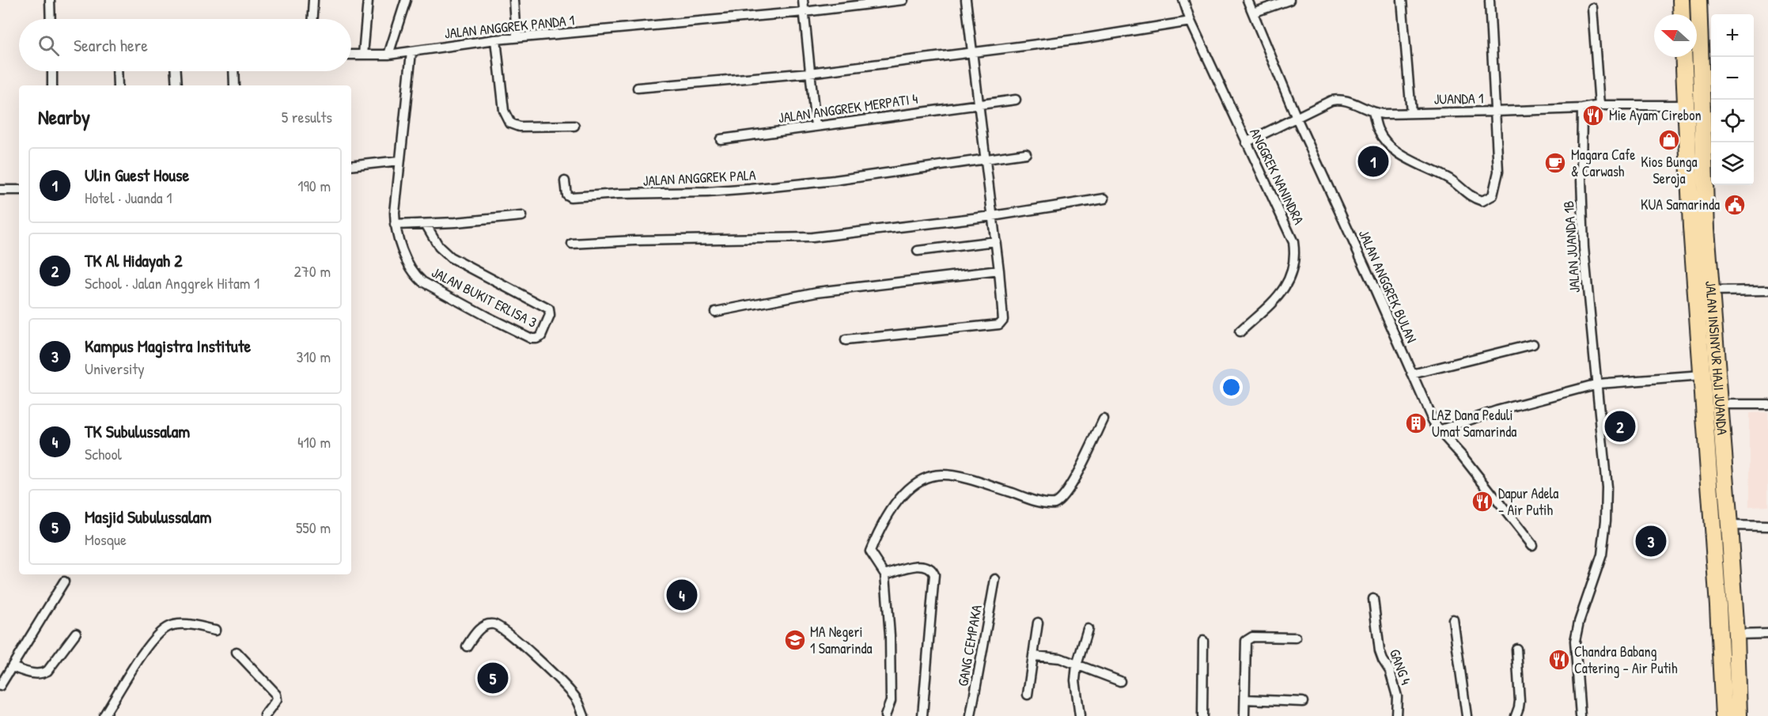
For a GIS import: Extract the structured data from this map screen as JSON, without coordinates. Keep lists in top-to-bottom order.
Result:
{
  "streets": {
    "highway": ["JALAN INSINYUR HAJI JUANDA"],
    "street": [
      "JALAN ANGGREK PANDA 1",
      "JUANDA 1",
      "JALAN ANGGREK MERPATI 4",
      "ANGGREK NANINDRA",
      "JALAN ANGGREK PALA",
      "JALAN JUANDA 1B",
      "JALAN ANGGREK BULAN",
      "JALAN BUKIT ERLISA 3",
      "GANG CEMPAKA",
      "GANG 4"
    ]
  },
  "crossings": [
    ["JALAN ANGGREK PANDA 1", "JALAN BUKIT ERLISA 3"],
    ["JUANDA 1", "ANGGREK NANINDRA"],
    ["JUANDA 1", "JALAN JUANDA 1B"],
    ["JUANDA 1", "JALAN ANGGREK BULAN"],
    ["JUANDA 1", "JALAN INSINYUR HAJI JUANDA"]
  ],
  "places": {
    "restaurant": ["Mie Ayam Cirebon", "Dapur Adela - Air Putih", "Chandra Babang Catering - Air Putih"],
    "shop": ["Kios Bunga Seroja"],
    "cafe": ["Magara Cafe & Carwash"],
    "public building": ["KUA Samarinda"],
    "building": ["LAZ Dana Peduli Umat Samarinda"],
    "school or university": ["MA Negeri 1 Samarinda"]
  },
  "north": "left",
  "page": {
    "map_buttons": ["+", "−"],
    "search": "Search here",
    "heading": ["Nearby", "5 results"],
    "pins": [
      "1",
      "2",
      "3",
      "4",
      "5"
    ],
    "list": [
      {
        "mark": "1",
        "name": "Ulin Guest House",
        "note": "Hotel · Juanda 1",
        "value": "190 m"
      },
      {
        "mark": "2",
        "name": "TK Al Hidayah 2",
        "note": "School · Jalan Anggrek Hitam 1",
        "value": "270 m"
      },
      {
        "mark": "3",
        "name": "Kampus Magistra Institute",
        "note": "University",
        "value": "310 m"
      },
      {
        "mark": "4",
        "name": "TK Subulussalam",
        "note": "School",
        "value": "410 m"
      },
      {
        "mark": "5",
        "name": "Masjid Subulussalam",
        "note": "Mosque",
        "value": "550 m"
      }
    ]
  }
}
